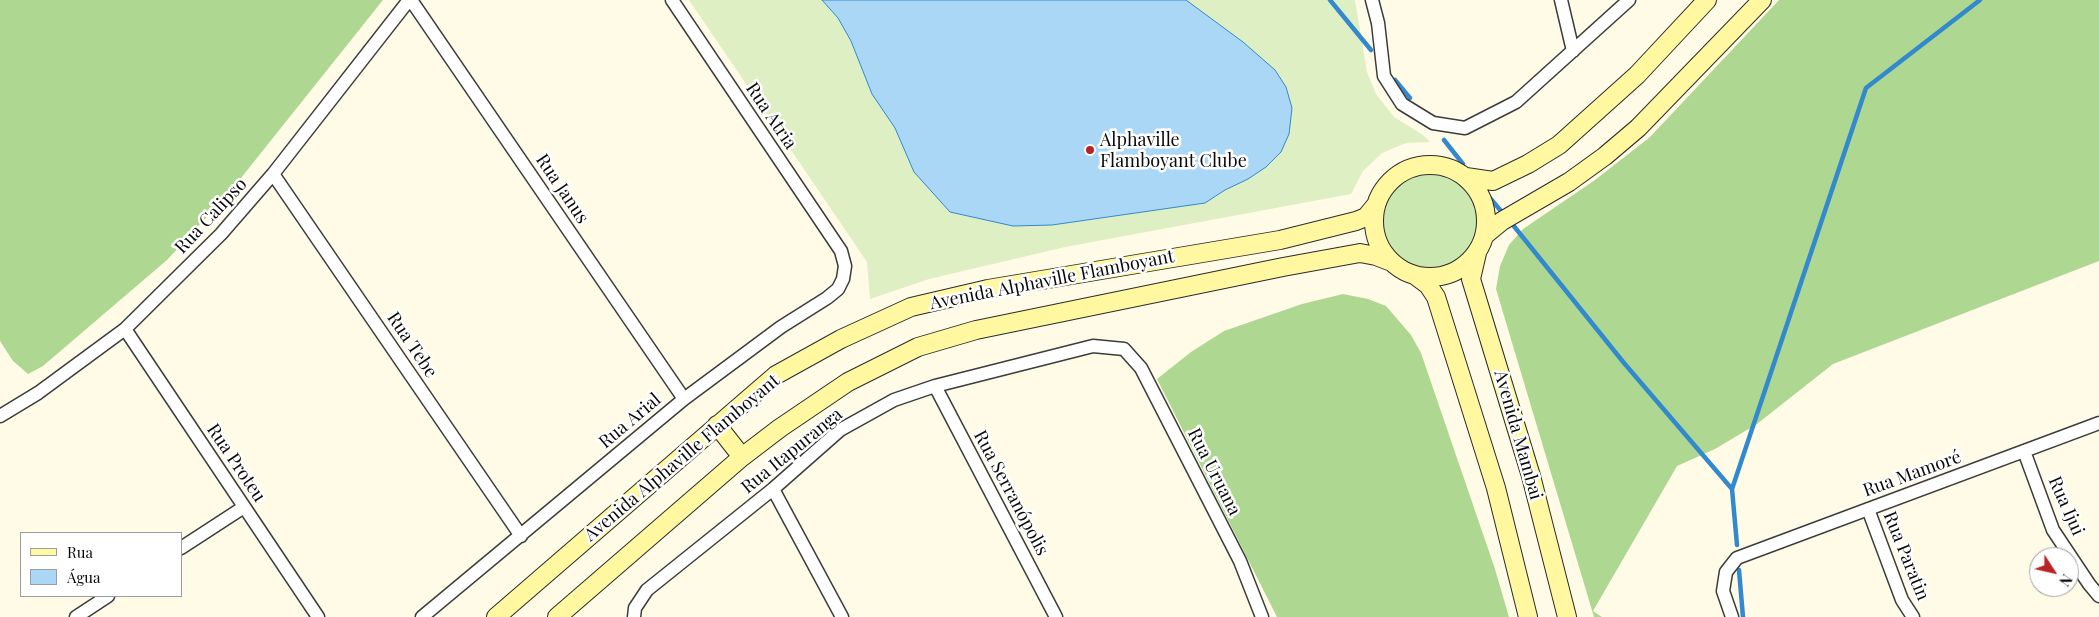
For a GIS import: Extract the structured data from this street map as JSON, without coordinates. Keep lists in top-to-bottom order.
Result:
{
  "streets": {
    "street": [
      "Rua Atria",
      "Rua Janus",
      "Rua Calipso",
      "Avenida Alphaville Flamboyant",
      "Rua Tebe",
      "Rua Arial",
      "Avenida Mambai",
      "Rua Itapuranga",
      "Rua Proteu",
      "Rua Uruana",
      "Rua Mamoré",
      "Rua Serranópolis",
      "Rua Ijui",
      "Rua Paratin"
    ]
  },
  "crossings": [
    ["Rua Atria", "Rua Arial"],
    ["Rua Janus", "Rua Calipso"],
    ["Rua Janus", "Rua Arial"],
    ["Rua Calipso", "Rua Tebe"],
    ["Rua Calipso", "Rua Proteu"],
    ["Avenida Alphaville Flamboyant", "Avenida Mambai"],
    ["Rua Tebe", "Rua Arial"],
    ["Rua Itapuranga", "Rua Uruana"],
    ["Rua Itapuranga", "Rua Serranópolis"],
    ["Rua Mamoré", "Rua Ijui"],
    ["Rua Mamoré", "Rua Paratin"]
  ],
  "places": ["Alphaville Flamboyant Clube"],
  "legend": ["Rua", "Água"],
  "north": "bottom right"
}
